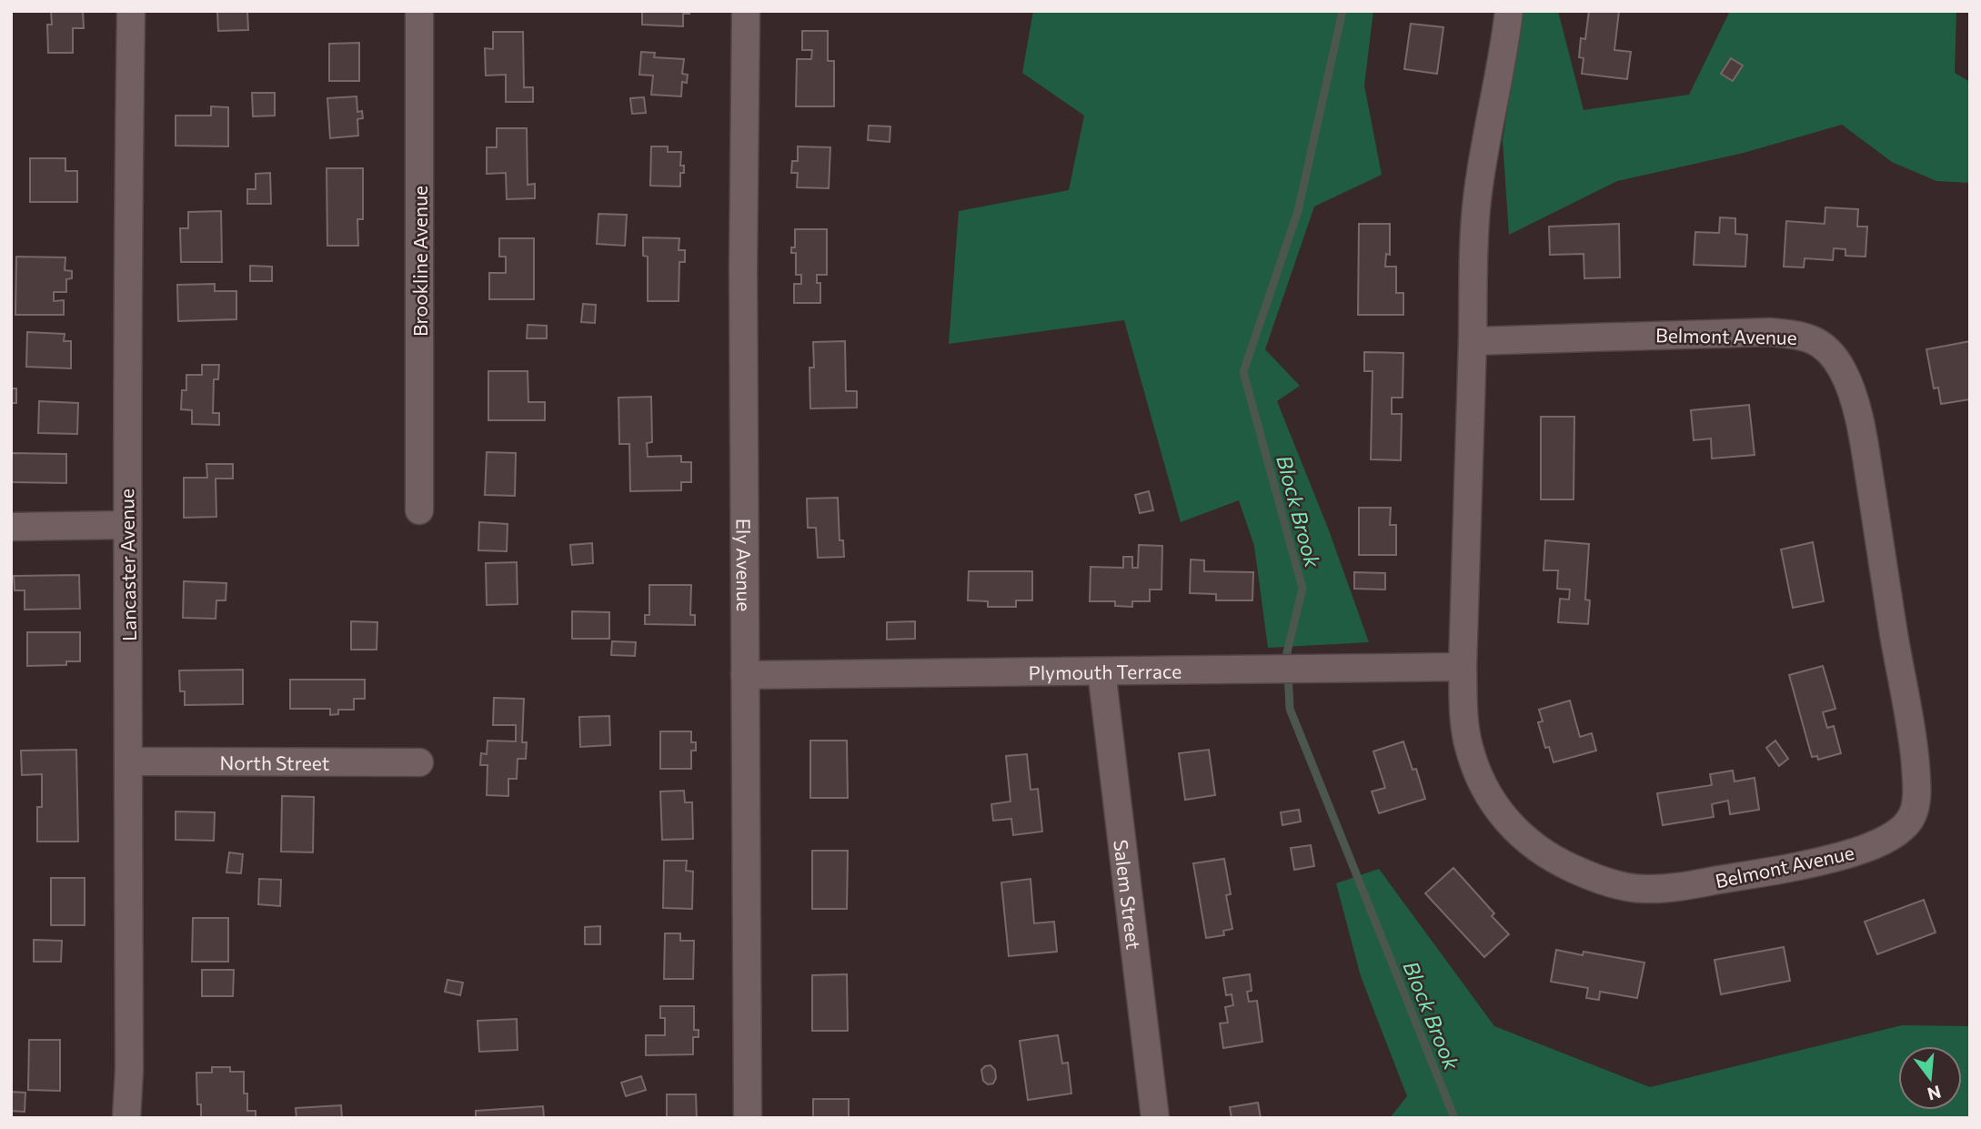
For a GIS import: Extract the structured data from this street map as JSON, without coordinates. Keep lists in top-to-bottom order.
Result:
{
  "streets": {
    "street": [
      "Brookline Avenue",
      "Belmont Avenue",
      "Ely Avenue",
      "Lancaster Avenue",
      "Plymouth Terrace",
      "North Street",
      "Salem Street"
    ]
  },
  "crossings": [
    ["Belmont Avenue", "Plymouth Terrace"],
    ["Ely Avenue", "Plymouth Terrace"],
    ["Lancaster Avenue", "North Street"],
    ["Plymouth Terrace", "Salem Street"]
  ],
  "water": ["Block Brook"],
  "north": "bottom"
}
